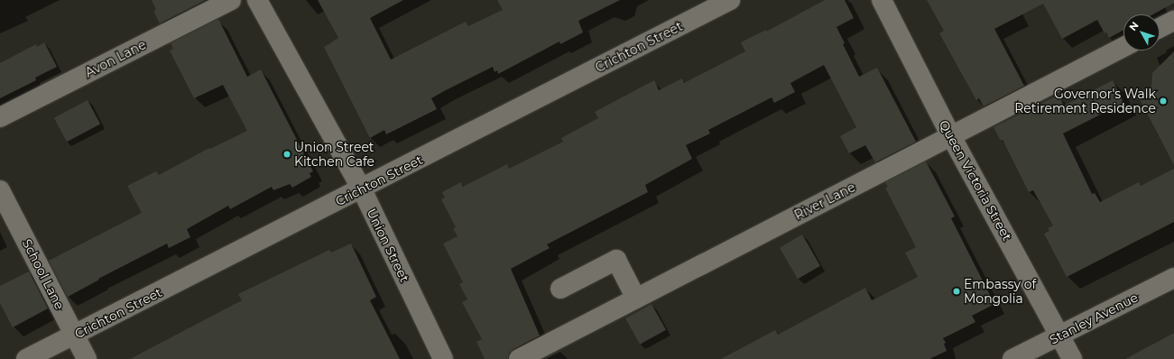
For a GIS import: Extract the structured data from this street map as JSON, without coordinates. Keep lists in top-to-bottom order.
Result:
{
  "streets": {
    "street": [
      "Crichton Street",
      "Avon Lane",
      "Queen Victoria Street",
      "River Lane",
      "Union Street",
      "School Lane",
      "Stanley Avenue"
    ]
  },
  "crossings": [
    ["Crichton Street", "Union Street"],
    ["Crichton Street", "School Lane"],
    ["Queen Victoria Street", "River Lane"],
    ["Queen Victoria Street", "Stanley Avenue"]
  ],
  "places": ["Governor's Walk Retirement Residence", "Union Street Kitchen Cafe", "Embassy of Mongolia"],
  "north": "top left"
}
